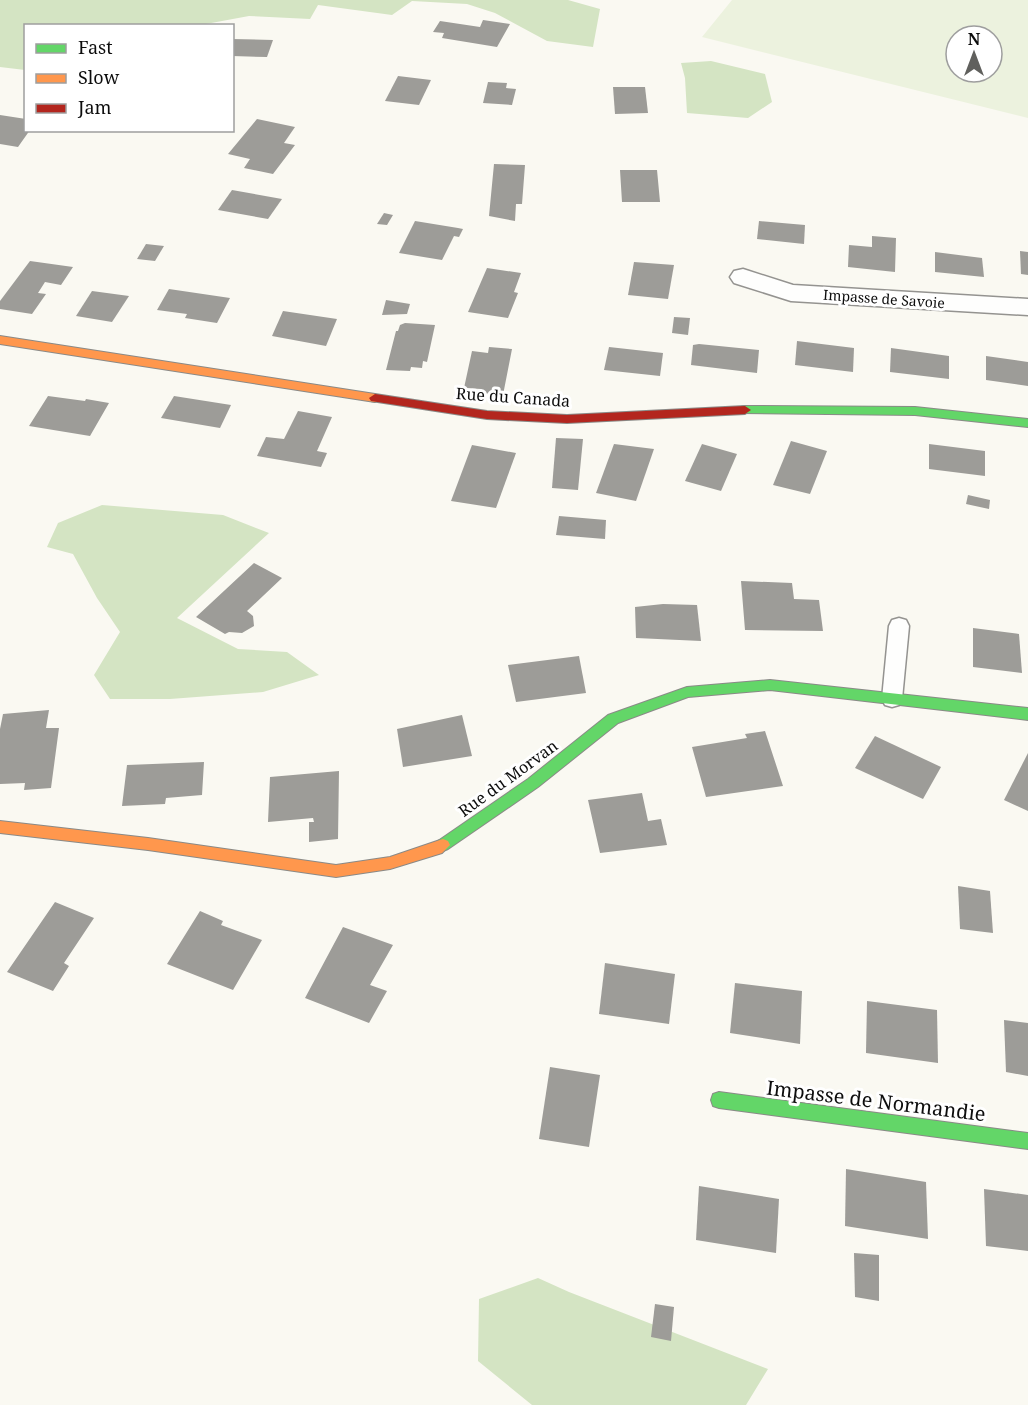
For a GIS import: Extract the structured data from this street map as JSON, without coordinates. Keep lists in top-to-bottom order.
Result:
{
  "streets": {
    "street": [
      "Impasse de Savoie",
      "Rue du Canada",
      "Rue du Morvan",
      "Impasse de Normandie"
    ]
  },
  "legend": ["Fast", "Slow", "Jam"],
  "north": "top"
}
